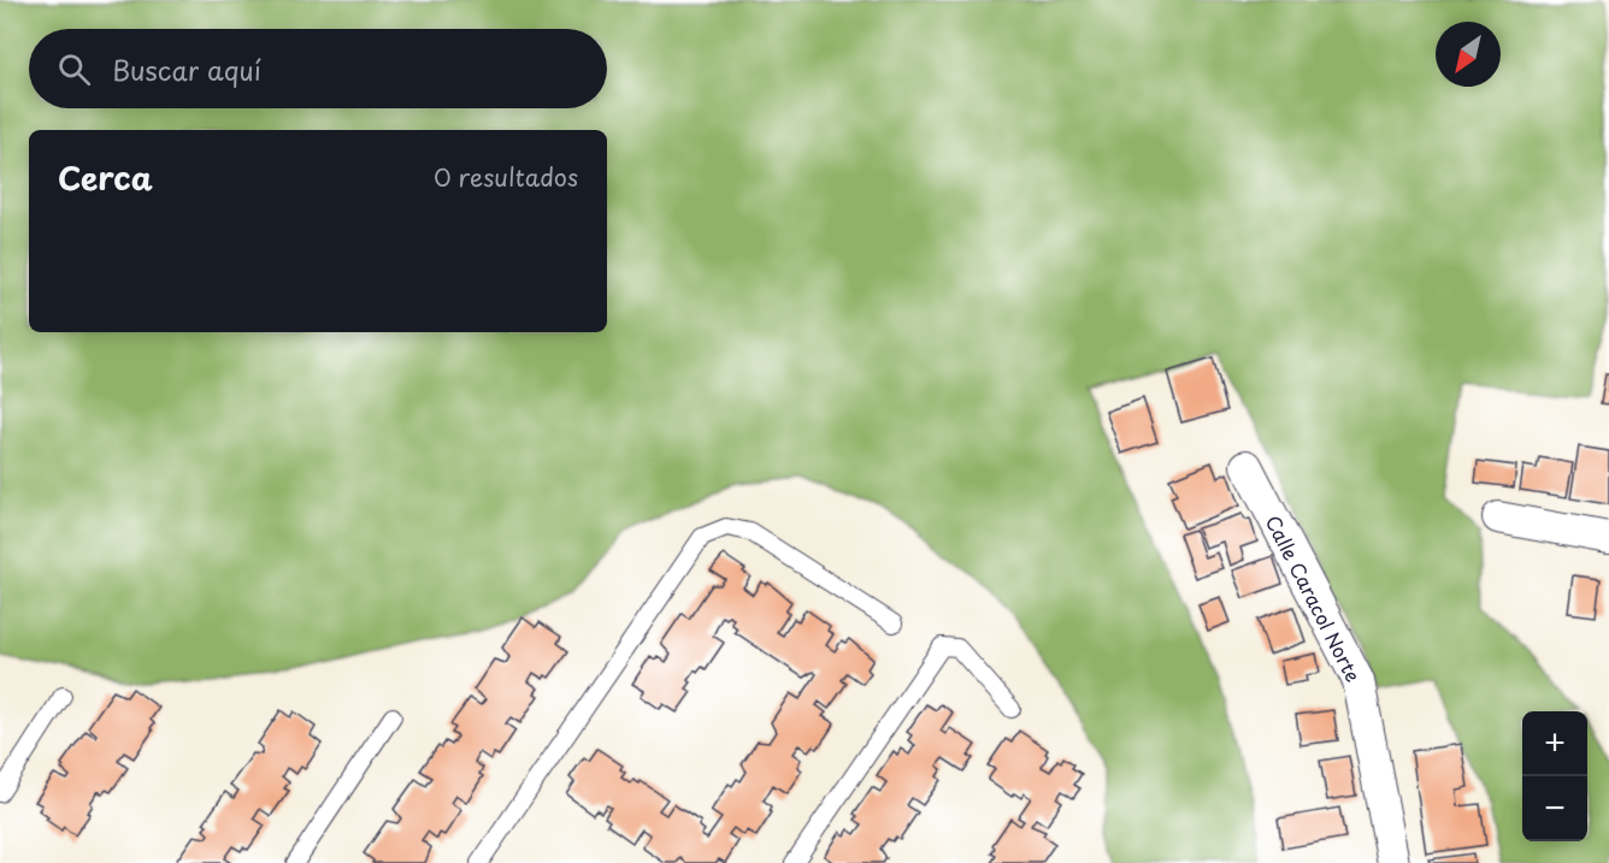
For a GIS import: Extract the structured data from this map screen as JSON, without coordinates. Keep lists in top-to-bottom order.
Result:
{
  "streets": {
    "street": ["Calle Caracol Norte"]
  },
  "north": "bottom left",
  "page": {
    "search": "Buscar aquí",
    "heading": ["Cerca", "0 resultados"],
    "map_buttons": ["+", "−"]
  }
}
